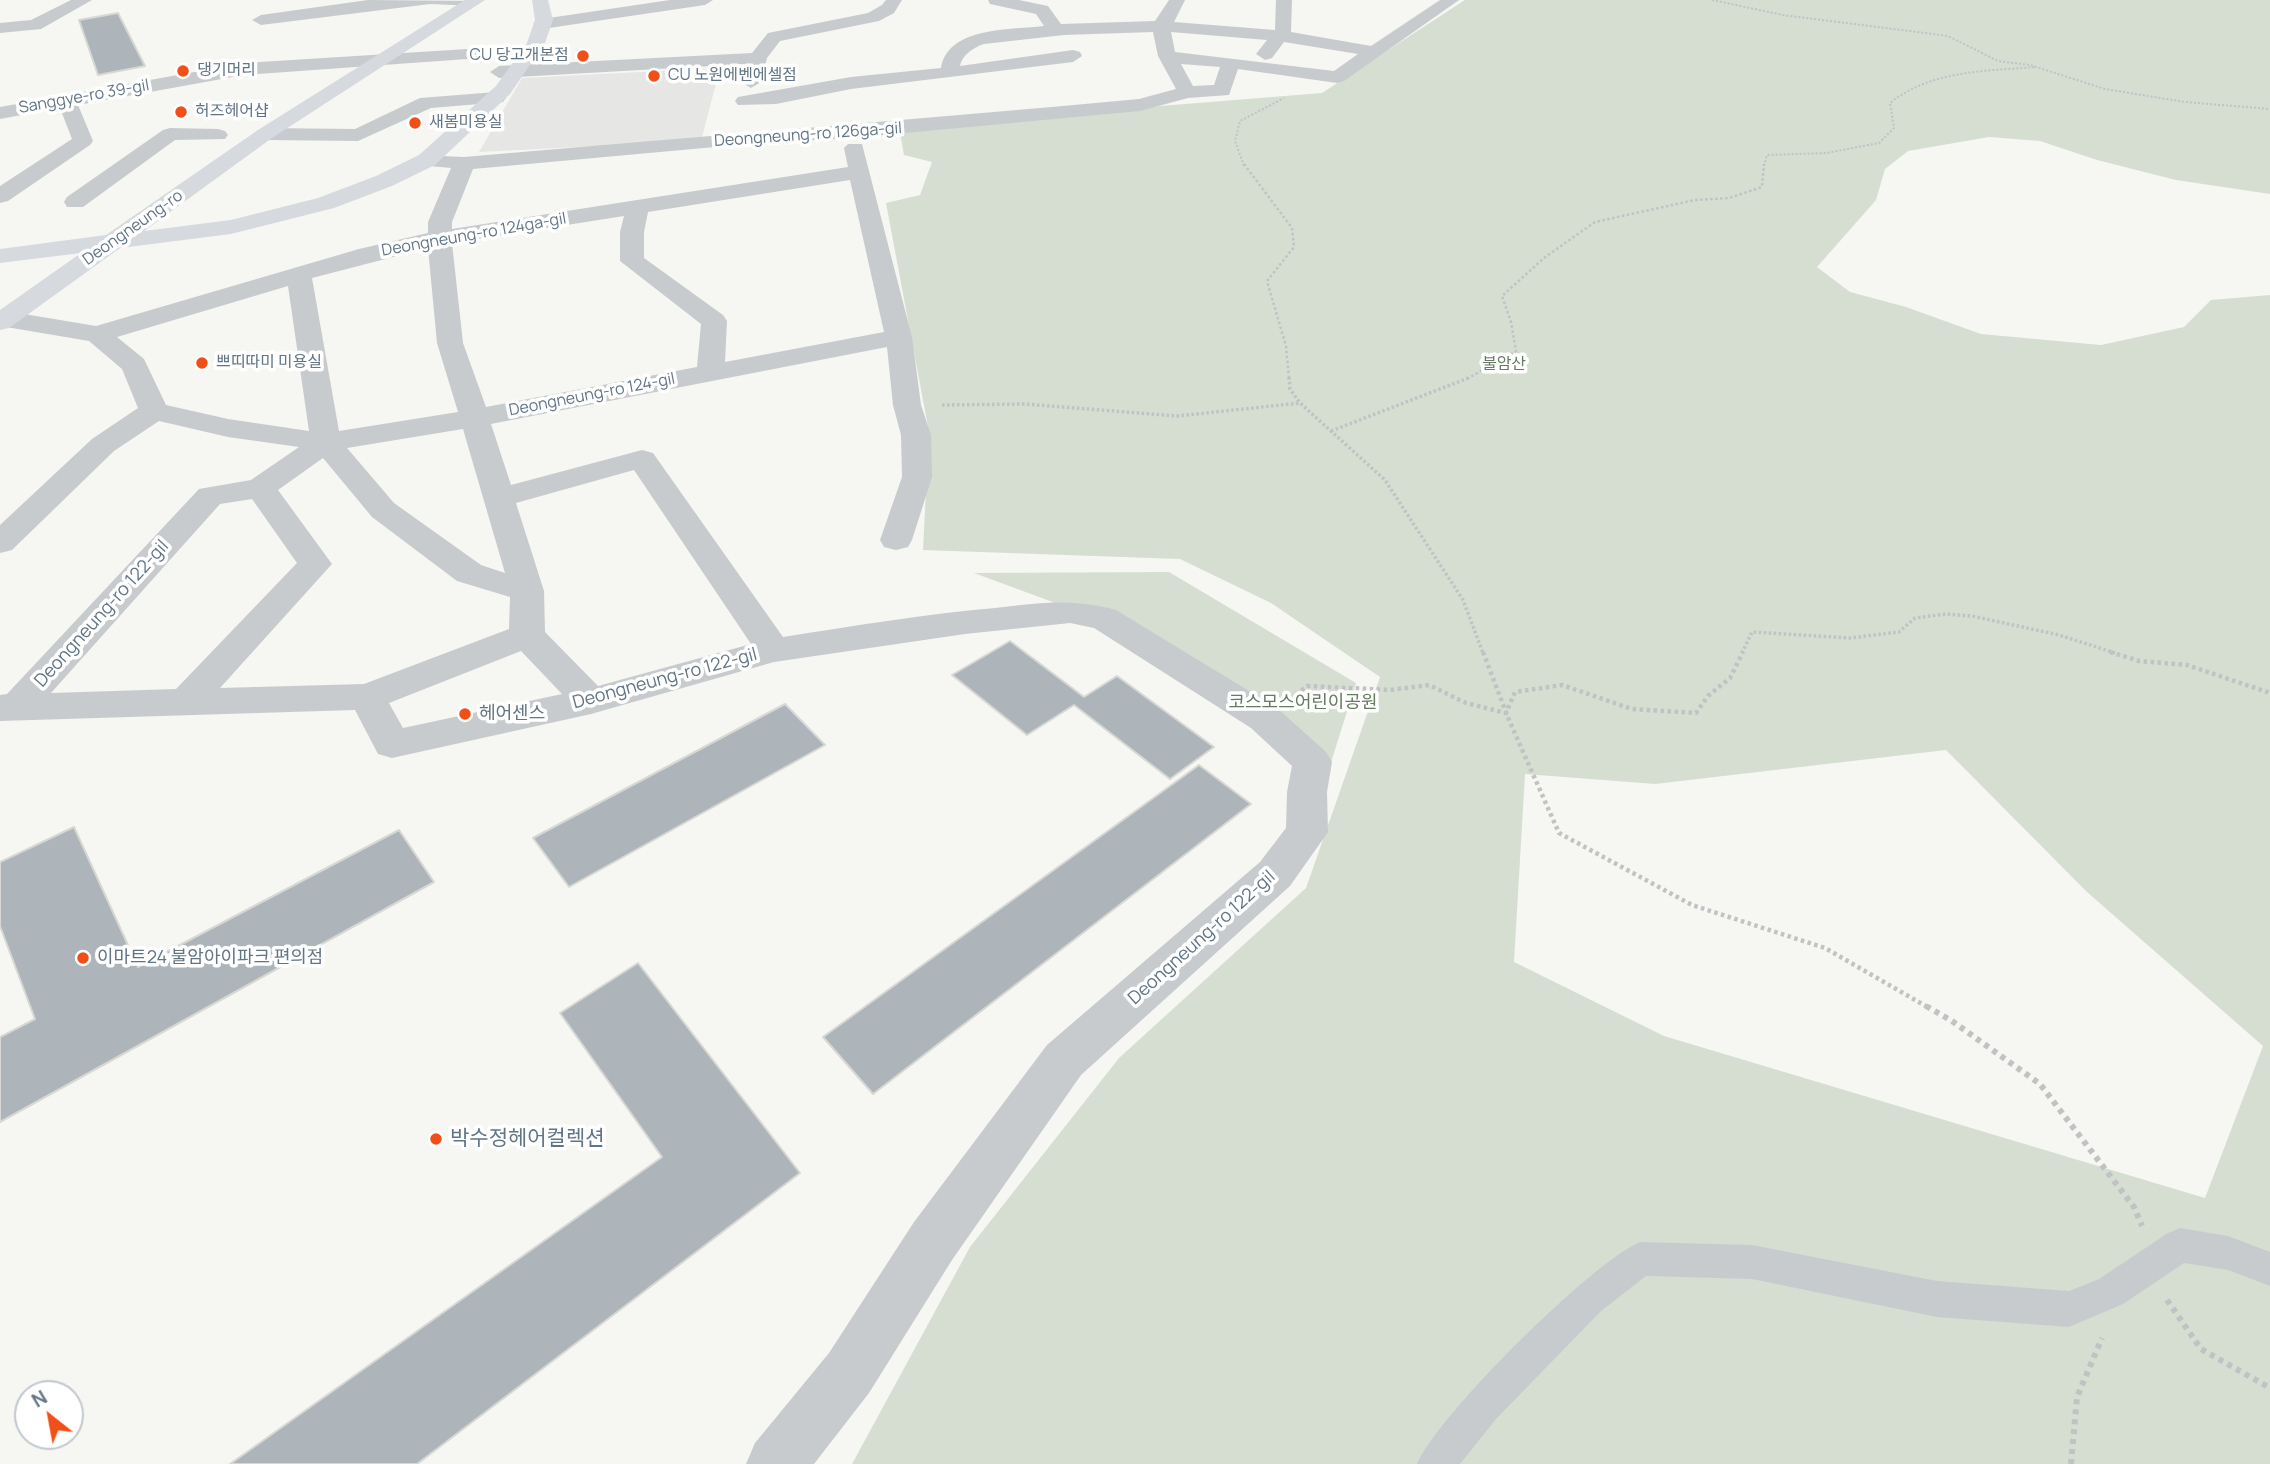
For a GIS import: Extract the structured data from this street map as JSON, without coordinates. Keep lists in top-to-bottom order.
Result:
{
  "streets": {
    "main road": ["Deongneung-ro"],
    "street": [
      "Sanggye-ro 39-gil",
      "Deongneung-ro 126ga-gil",
      "Deongneung-ro 124ga-gil",
      "Deongneung-ro 124-gil",
      "Deongneung-ro 122-gil"
    ]
  },
  "crossings": [
    ["Sanggye-ro 39-gil", "Deongneung-ro"],
    ["Deongneung-ro 124-gil", "Deongneung-ro 122-gil"]
  ],
  "parks": ["불암산", "코스모스어린이공원"],
  "places": [
    "CU 당고개본점",
    "댕기머리",
    "CU 노원에벤에셀점",
    "허즈헤어샵",
    "새봄미용실",
    "쁘띠따미 미용실",
    "헤어센스",
    "이마트24 불암아이파크 편의점",
    "박수정헤어컬렉션"
  ],
  "north": "top left"
}
